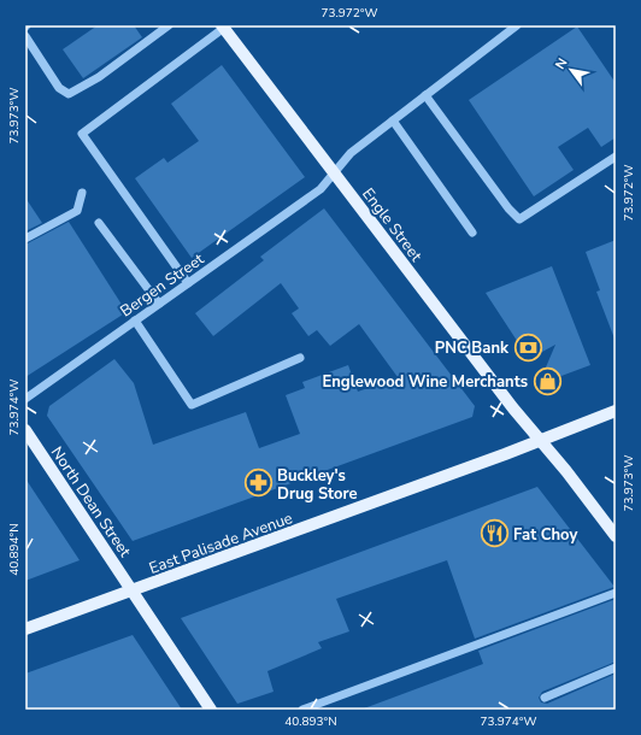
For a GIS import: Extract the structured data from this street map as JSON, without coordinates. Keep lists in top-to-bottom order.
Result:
{
  "streets": {
    "main road": ["Engle Street", "North Dean Street", "East Palisade Avenue"],
    "street": ["Bergen Street"]
  },
  "crossings": [
    ["Engle Street", "Bergen Street"],
    ["Engle Street", "East Palisade Avenue"],
    ["North Dean Street", "East Palisade Avenue"]
  ],
  "places": {
    "bank": ["PNC Bank"],
    "shop": ["Englewood Wine Merchants"],
    "pharmacy": ["Buckley's Drug Store"],
    "restaurant": ["Fat Choy"]
  },
  "north": "top left",
  "coordinates": [
    "73.972°W",
    "73.973°W",
    "73.974°W",
    "40.894°N",
    "40.893°N"
  ]
}
